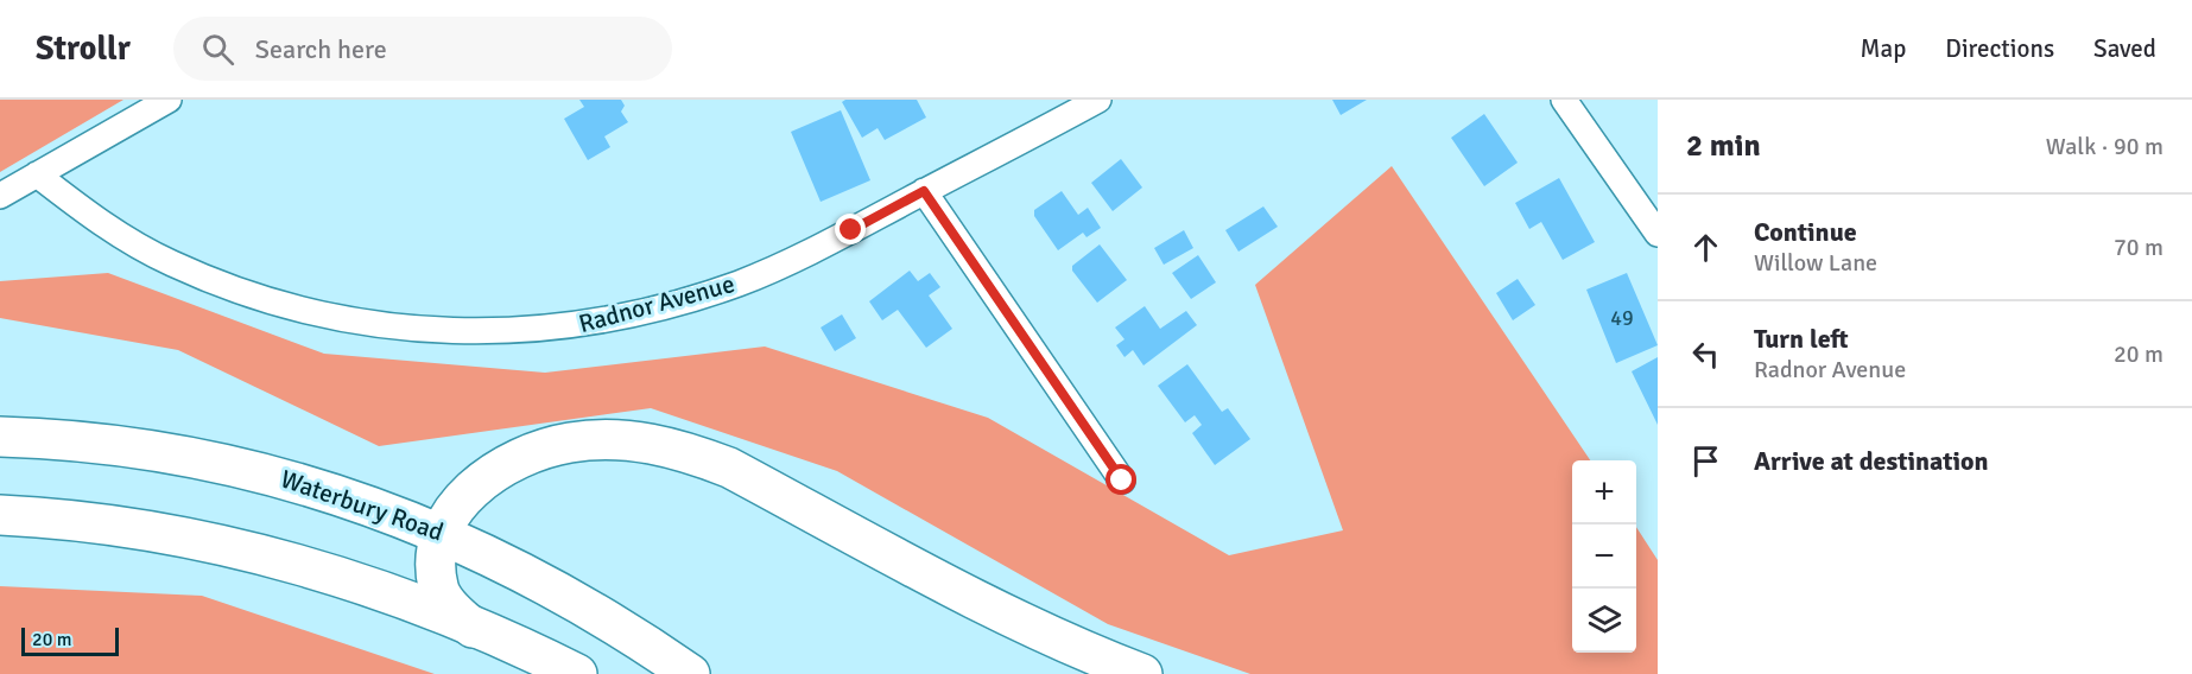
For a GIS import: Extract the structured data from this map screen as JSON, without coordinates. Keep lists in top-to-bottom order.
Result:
{
  "streets": {
    "main road": ["Waterbury Road"],
    "street": ["Radnor Avenue"]
  },
  "house_numbers": ["49"],
  "scale_bar": "20 m",
  "page": {
    "header": "Strollr",
    "search": "Search here",
    "nav": ["Map", "Directions", "Saved"],
    "heading": ["2 min", "Walk · 90 m"],
    "list": [
      ["Continue", "Willow Lane", "70 m"],
      ["Turn left", "Radnor Avenue", "20 m"],
      "Arrive at destination"
    ],
    "map_buttons": ["+", "−"],
    "scale": "20 m"
  }
}
